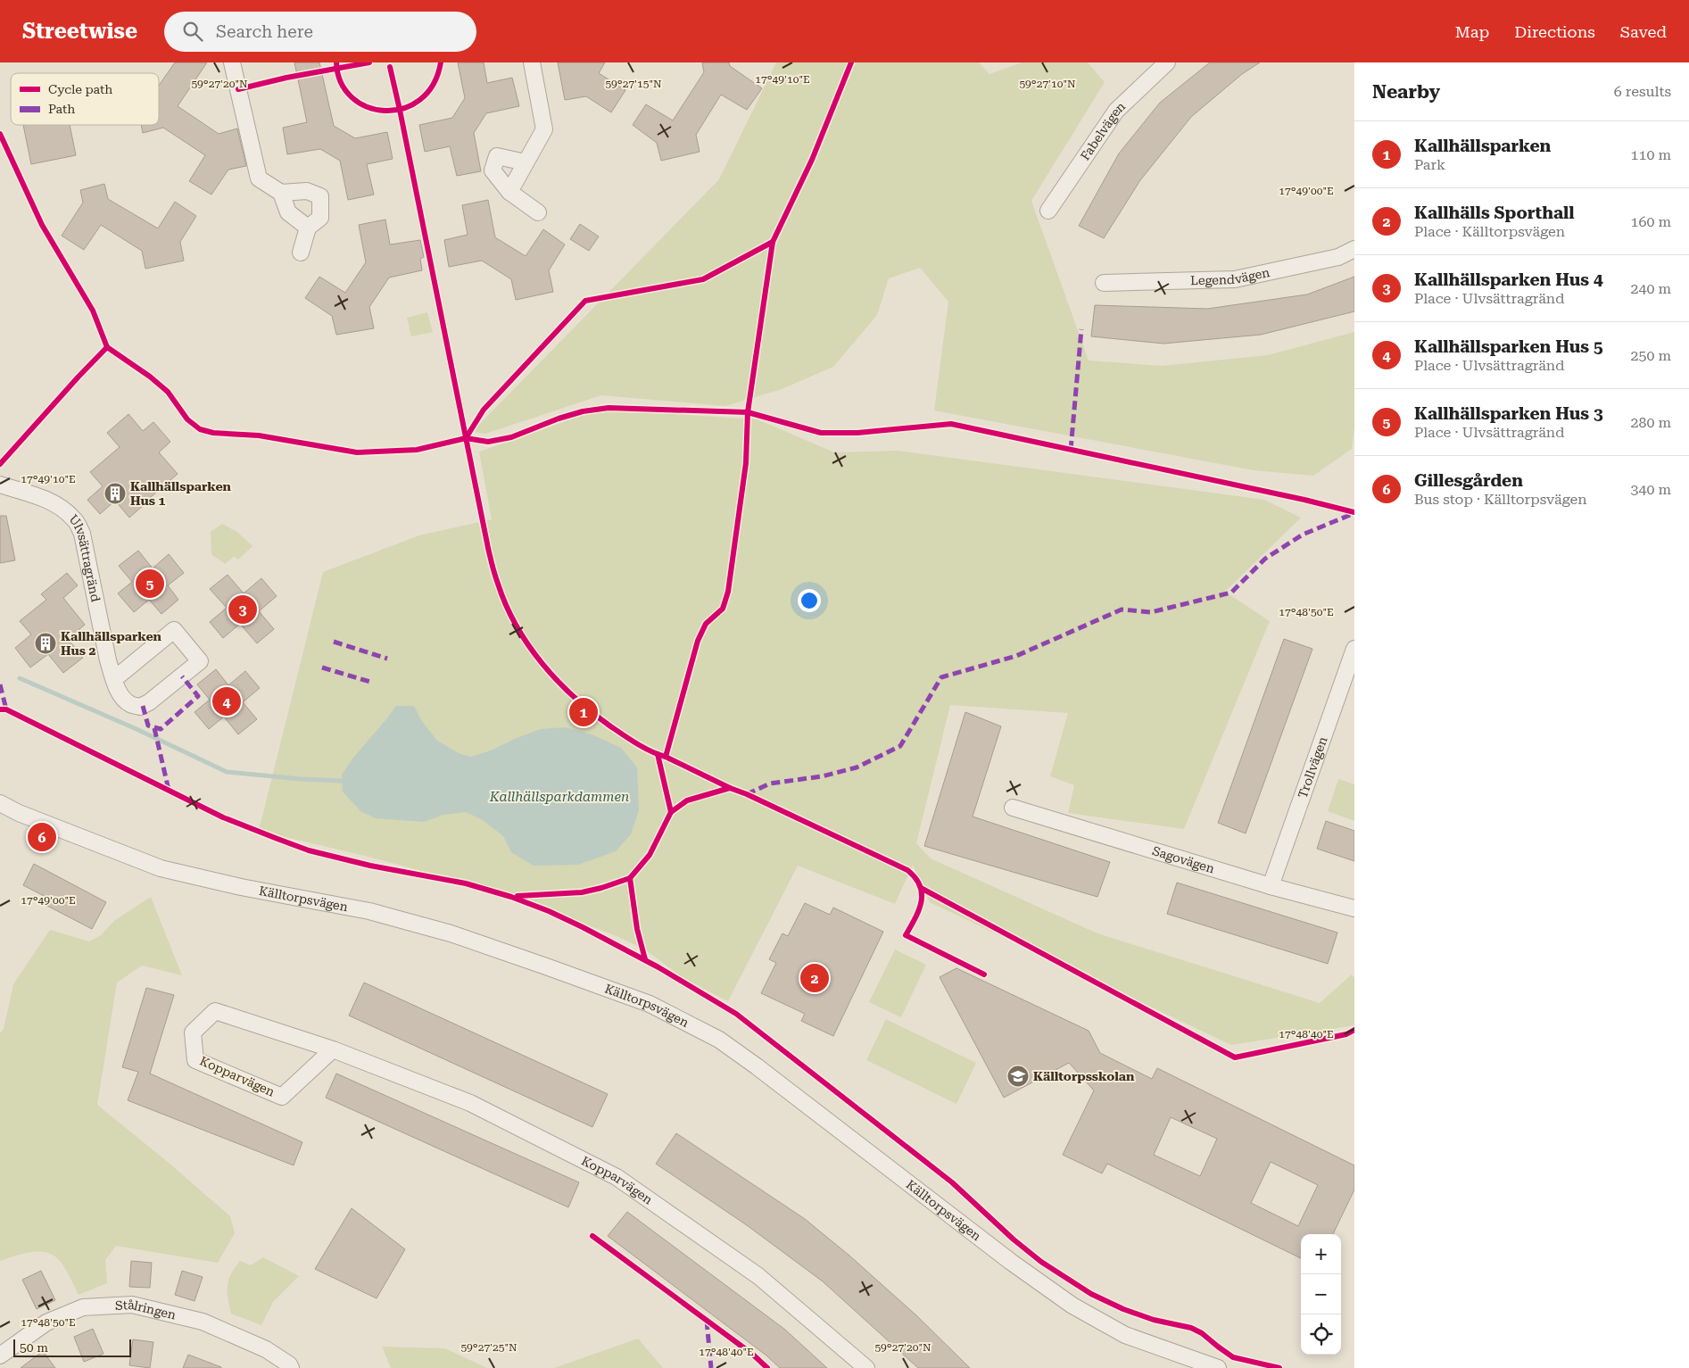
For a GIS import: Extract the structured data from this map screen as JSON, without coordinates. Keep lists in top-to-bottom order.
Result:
{
  "streets": {
    "street": [
      "Fabelvägen",
      "Legendvägen",
      "Ulvsättragränd",
      "Trollvägen",
      "Sagovägen",
      "Källtorpsvägen",
      "Kopparvägen",
      "Stålringen"
    ]
  },
  "crossings": [
    ["Trollvägen", "Sagovägen"]
  ],
  "water": ["Kallhällsparkdammen"],
  "places": {
    "building": ["Kallhällsparken Hus 1", "Kallhällsparken Hus 2"],
    "school or university": ["Källtorpsskolan"]
  },
  "legend": ["Cycle path", "Path"],
  "scale_bar": "50 m",
  "page": {
    "header": "Streetwise",
    "search": "Search here",
    "nav": ["Map", "Directions", "Saved"],
    "heading": ["Nearby", "6 results"],
    "list": [
      {
        "mark": "1",
        "name": "Kallhällsparken",
        "note": "Park",
        "value": "110 m"
      },
      {
        "mark": "2",
        "name": "Kallhälls Sporthall",
        "note": "Place · Källtorpsvägen",
        "value": "160 m"
      },
      {
        "mark": "3",
        "name": "Kallhällsparken Hus 4",
        "note": "Place · Ulvsättragränd",
        "value": "240 m"
      },
      {
        "mark": "4",
        "name": "Kallhällsparken Hus 5",
        "note": "Place · Ulvsättragränd",
        "value": "250 m"
      },
      {
        "mark": "5",
        "name": "Kallhällsparken Hus 3",
        "note": "Place · Ulvsättragränd",
        "value": "280 m"
      },
      {
        "mark": "6",
        "name": "Gillesgården",
        "note": "Bus stop · Källtorpsvägen",
        "value": "340 m"
      }
    ],
    "pins": [
      "5",
      "3",
      "4",
      "1",
      "6",
      "2"
    ],
    "map_buttons": ["+", "−"],
    "scale": "50 m"
  },
  "coordinates": [
    "17°49'10\"E",
    "59°27'20\"N",
    "59°27'15\"N",
    "59°27'10\"N",
    "17°49'00\"E",
    "17°48'50\"E",
    "17°48'40\"E",
    "59°27'25\"N"
  ]
}
